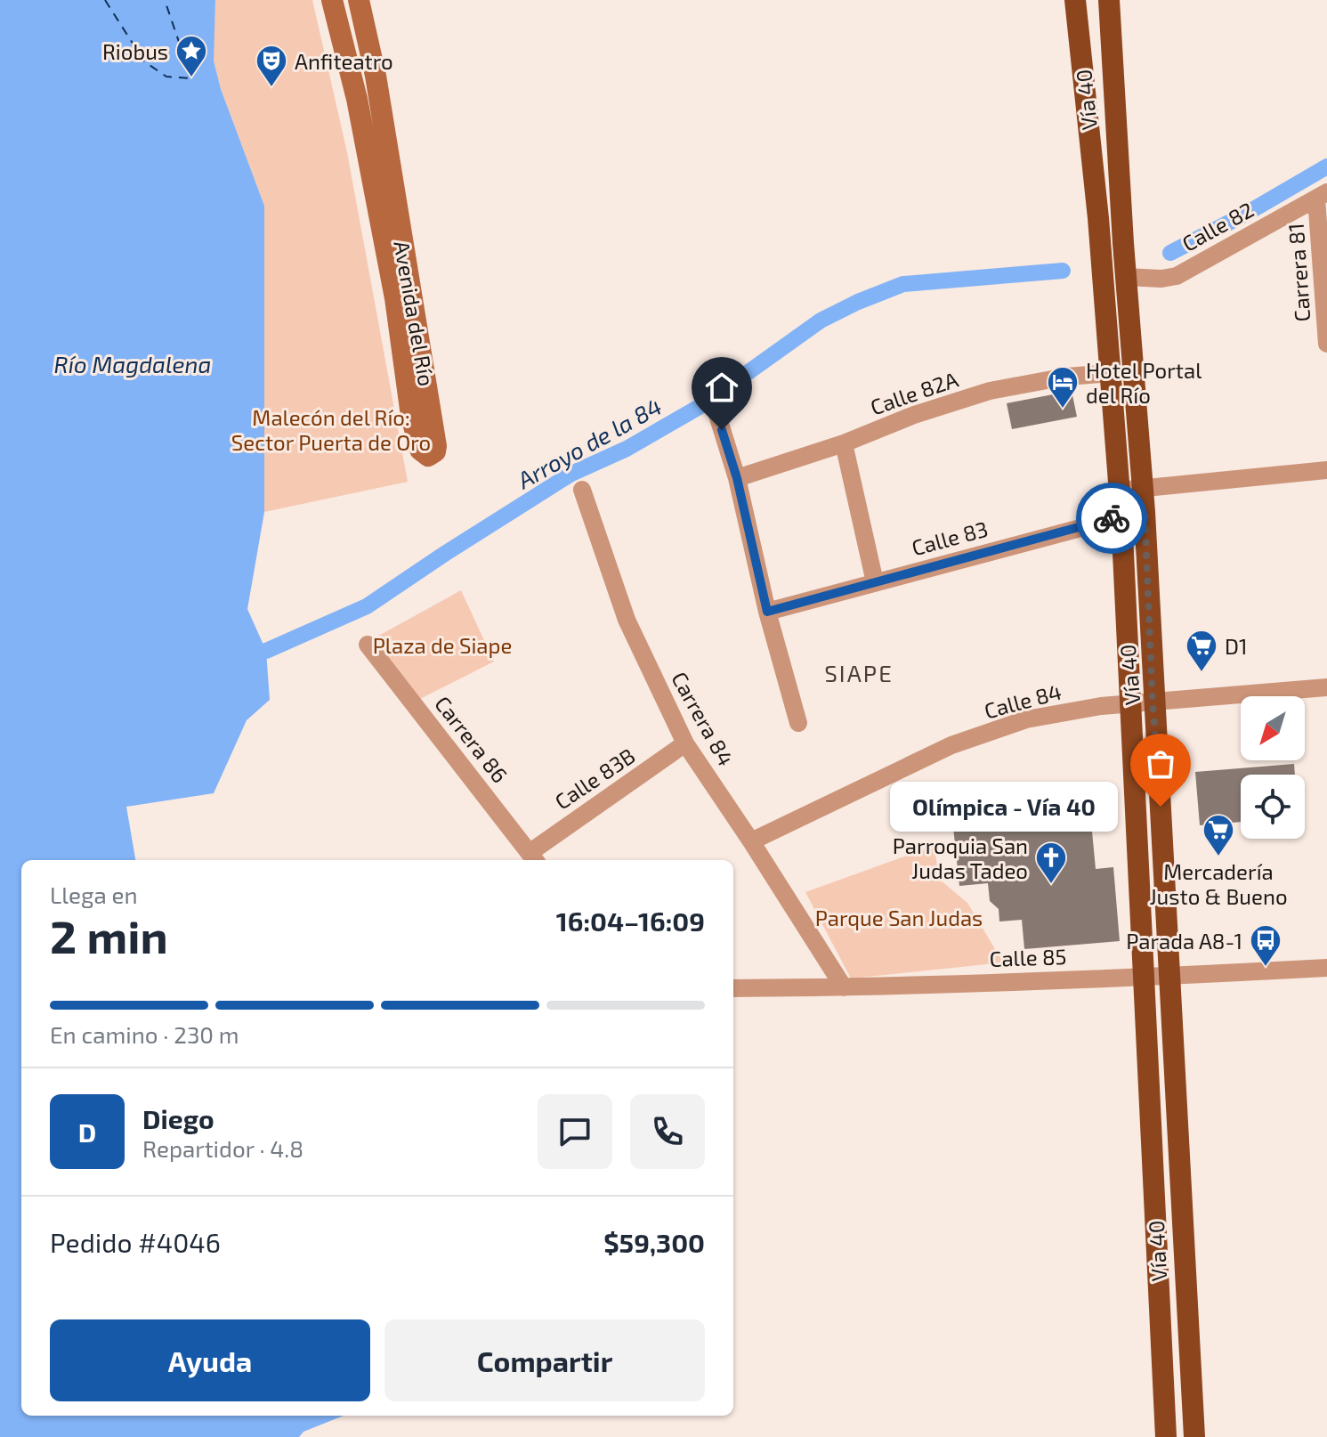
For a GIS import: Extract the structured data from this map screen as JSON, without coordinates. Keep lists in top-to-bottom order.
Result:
{
  "streets": {
    "highway": ["Vía 40"],
    "main road": ["Avenida del Río"],
    "street": [
      "Calle 82",
      "Carrera 81",
      "Calle 82A",
      "Calle 83",
      "Calle 84",
      "Carrera 84",
      "Carrera 86",
      "Calle 83B",
      "Calle 85"
    ]
  },
  "crossings": [
    ["Vía 40", "Calle 82"],
    ["Vía 40", "Calle 82A"],
    ["Vía 40", "Calle 83"],
    ["Vía 40", "Calle 84"],
    ["Vía 40", "Calle 85"],
    ["Calle 82", "Carrera 81"],
    ["Calle 84", "Carrera 84"],
    ["Carrera 84", "Calle 83B"],
    ["Carrera 84", "Calle 85"],
    ["Carrera 86", "Calle 83B"]
  ],
  "districts": ["SIAPE"],
  "water": ["Río Magdalena", "Arroyo de la 84"],
  "parks": ["Malecón del Río: Sector Puerta de Oro", "Plaza de Siape", "Parque San Judas"],
  "places": {
    "place": ["Riobus"],
    "theatre": ["Anfiteatro"],
    "hotel": ["Hotel Portal del Río"],
    "supermarket": ["D1", "Mercadería Justo & Bueno"],
    "other": ["Olímpica - Vía 40"],
    "church": ["Parroquia San Judas Tadeo"],
    "bus stop": ["Parada A8-1"]
  },
  "north": "bottom left",
  "page": {
    "bubble": "Olímpica - Vía 40",
    "heading": ["2 min", "Llega en", "16:04–16:09"],
    "panel": [
      "Diego",
      "Repartidor · 4.8",
      "Pedido #4046",
      "$59,300"
    ],
    "bar": "En camino · 230 m",
    "round": "D",
    "buttons": ["Ayuda", "Compartir"]
  }
}
